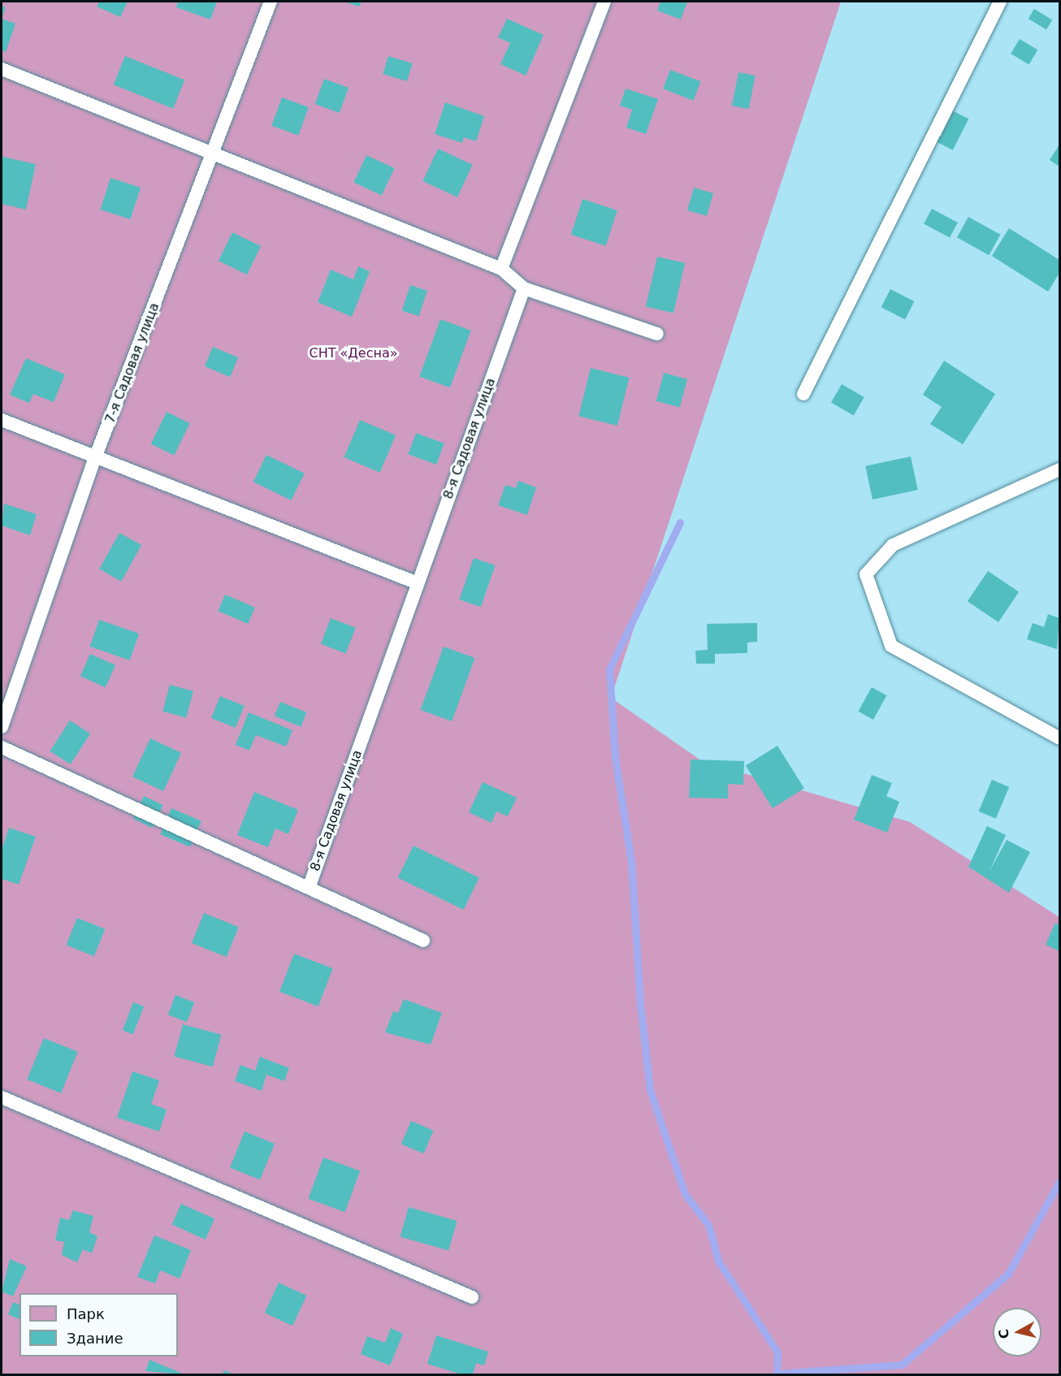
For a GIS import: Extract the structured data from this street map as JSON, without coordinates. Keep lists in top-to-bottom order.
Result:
{
  "streets": {
    "lane": ["7-я Садовая улица", "8-я Садовая улица"]
  },
  "parks": ["СНТ «Десна»"],
  "legend": ["Парк", "Здание"],
  "north": "left"
}
